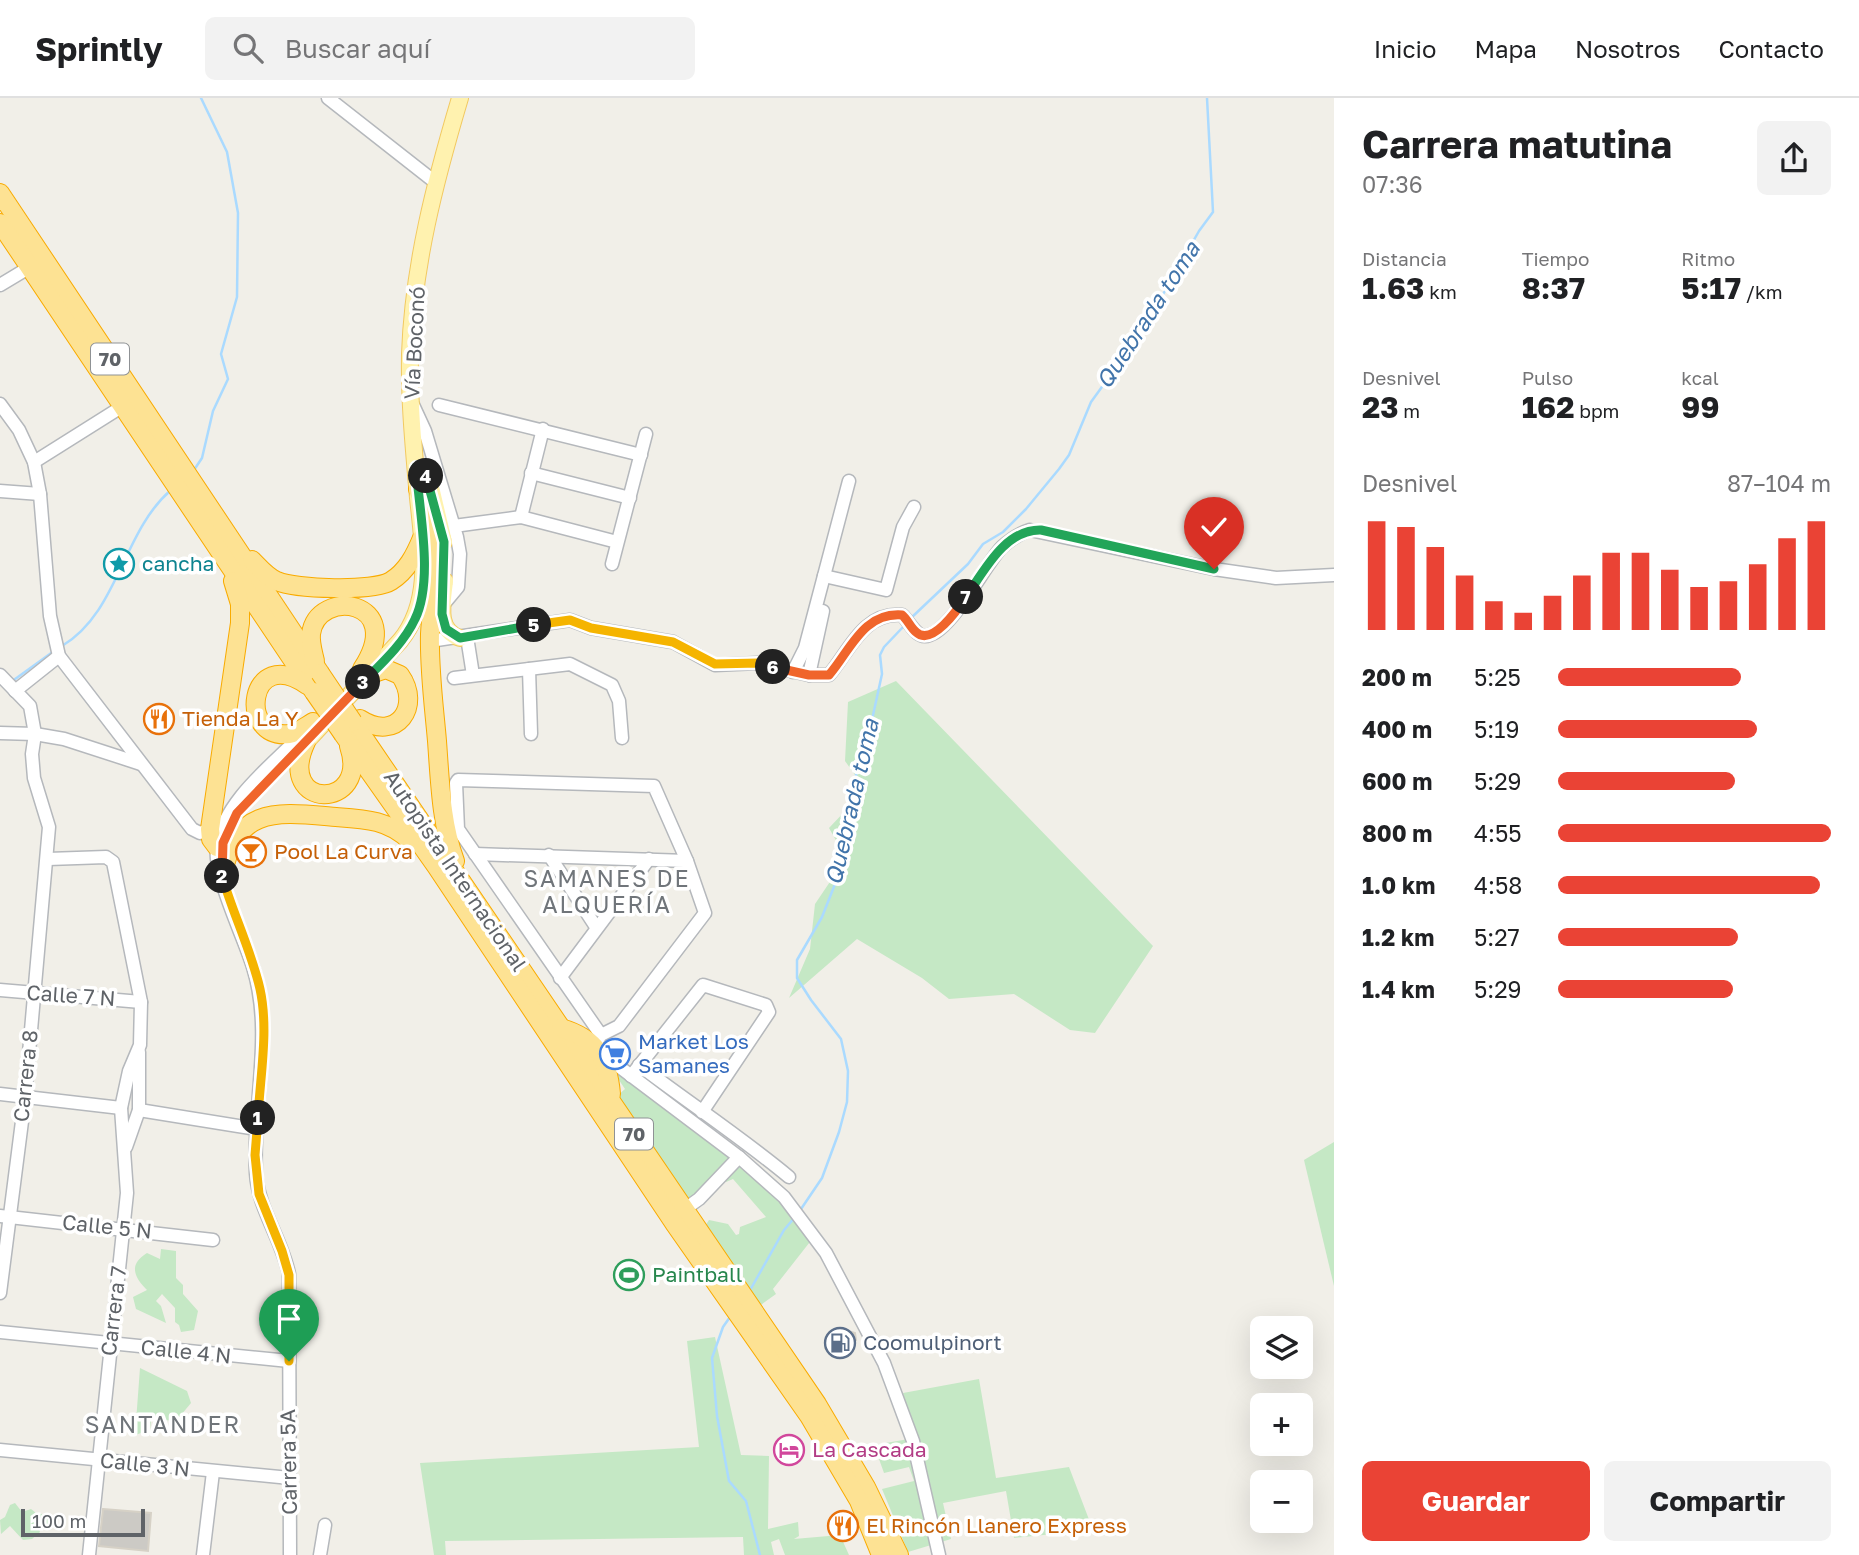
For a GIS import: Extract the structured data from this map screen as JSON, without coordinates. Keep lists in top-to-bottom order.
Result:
{
  "streets": {
    "highway": ["70", "Autopista Internacional"],
    "main road": ["Vía Boconó"],
    "street": [
      "Calle 7 N",
      "Carrera 8",
      "Calle 5 N",
      "Carrera 7",
      "Calle 4 N",
      "Carrera 5A",
      "Calle 3 N"
    ]
  },
  "crossings": [
    ["Vía Boconó", "Carrera 5A"],
    ["Calle 7 N", "Carrera 8"],
    ["Calle 7 N", "Carrera 7"],
    ["Carrera 8", "Calle 5 N"],
    ["Carrera 8", "Carrera 7"],
    ["Calle 5 N", "Carrera 7"],
    ["Carrera 7", "Calle 4 N"],
    ["Carrera 7", "Calle 3 N"],
    ["Calle 4 N", "Carrera 5A"],
    ["Carrera 5A", "Calle 3 N"]
  ],
  "districts": ["SAMANES DE ALQUERÍA", "SANTANDER"],
  "water": ["Quebrada toma"],
  "places": {
    "place": ["cancha"],
    "restaurant": ["Tienda La Y", "El Rincón Llanero Express"],
    "bar": ["Pool La Curva"],
    "supermarket": ["Market Los Samanes"],
    "sports": ["Paintball"],
    "fuel station": ["Coomulpinort"],
    "hotel": ["La Cascada"]
  },
  "scale_bar": "100 m",
  "page": {
    "header": "Sprintly",
    "search": "Buscar aquí",
    "nav": [
      "Inicio",
      "Mapa",
      "Nosotros",
      "Contacto"
    ],
    "heading": ["Carrera matutina", "07:36"],
    "stats": [
      ["Distancia", "1.63 km"],
      ["Tiempo", "8:37"],
      ["Ritmo", "5:17 /km"],
      ["Desnivel", "23 m"],
      ["Pulso", "162 bpm"],
      ["kcal", "99"]
    ],
    "chart": ["Desnivel", "87–104 m"],
    "pins": [
      "4",
      "7",
      "5",
      "6",
      "3",
      "2",
      "1"
    ],
    "list": [
      {
        "name": "200 m",
        "note": "5:25"
      },
      {
        "name": "400 m",
        "note": "5:19"
      },
      {
        "name": "600 m",
        "note": "5:29"
      },
      {
        "name": "800 m",
        "note": "4:55"
      },
      {
        "name": "1.0 km",
        "note": "4:58"
      },
      {
        "name": "1.2 km",
        "note": "5:27"
      },
      {
        "name": "1.4 km",
        "note": "5:29"
      }
    ],
    "map_buttons": ["+", "−"],
    "buttons": ["Guardar", "Compartir"],
    "scale": "100 m"
  }
}
